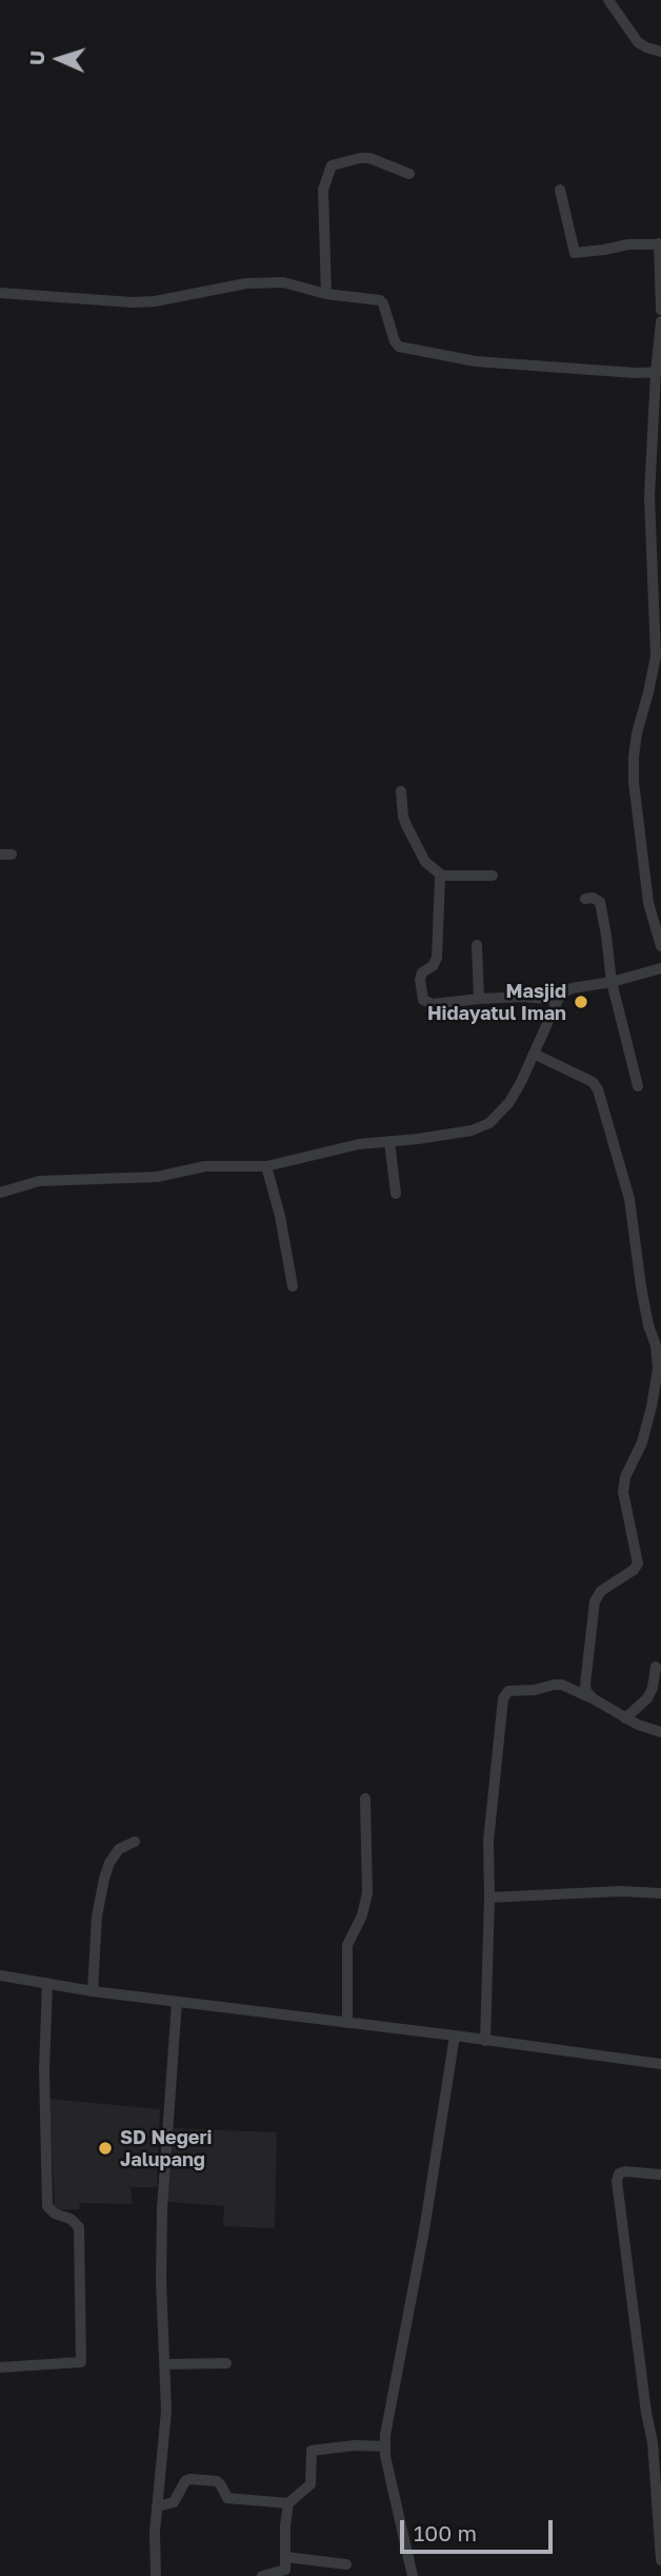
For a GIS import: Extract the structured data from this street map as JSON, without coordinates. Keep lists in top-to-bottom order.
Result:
{
  "places": ["Masjid Hidayatul Iman", "SD Negeri Jalupang"],
  "scale_bar": "100 m",
  "north": "left"
}
